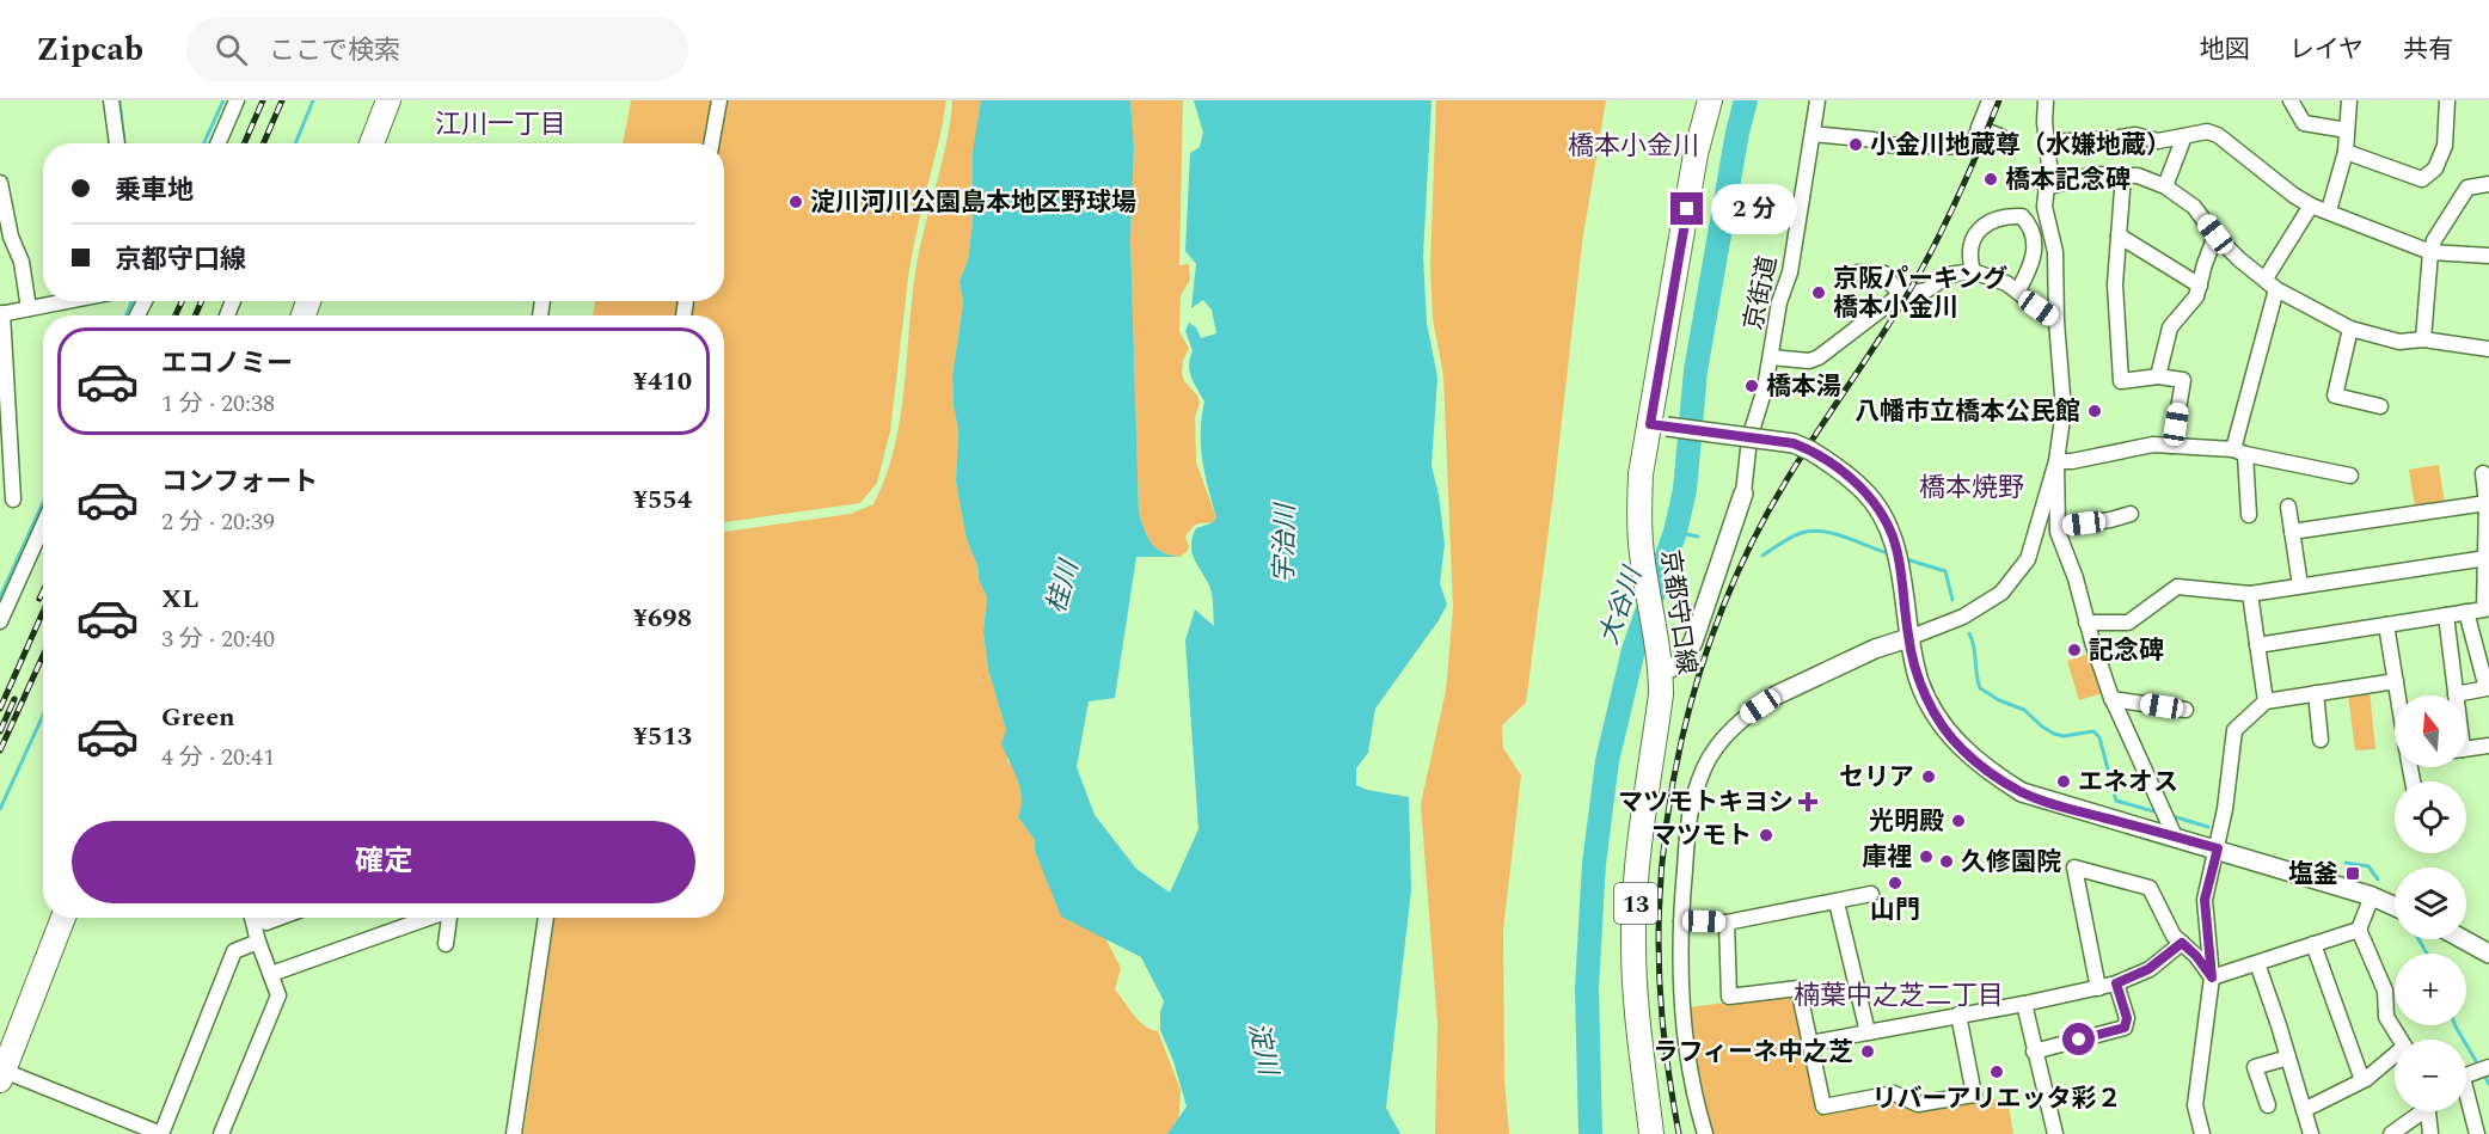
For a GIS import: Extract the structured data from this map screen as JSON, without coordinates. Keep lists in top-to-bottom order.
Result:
{
  "streets": {
    "main road": ["京都守口線", "13"],
    "street": ["京街道"]
  },
  "districts": [
    "江川一丁目",
    "橋本小金川",
    "橋本焼野",
    "楠葉中之芝二丁目"
  ],
  "water": [
    "宇治川",
    "桂川",
    "大谷川",
    "淀川"
  ],
  "places": {
    "other": [
      "小金川地蔵尊（水嫌地蔵）",
      "橋本記念碑",
      "淀川河川公園島本地区野球場",
      "京阪パーキング 橋本小金川",
      "橋本湯",
      "八幡市立橋本公民館",
      "記念碑",
      "セリア",
      "エネオス",
      "光明殿",
      "マツモト",
      "庫裡",
      "久修園院",
      "山門",
      "ラフィーネ中之芝",
      "リバーアリエッタ彩２"
    ],
    "health": ["マツモトキヨシ"],
    "transit": ["塩釜"]
  },
  "north": "top",
  "page": {
    "header": "Zipcab",
    "search": "ここで検索",
    "nav": ["地図", "レイヤ", "共有"],
    "banner": ["乗車地", "京都守口線"],
    "bubble": "2 分",
    "list": [
      {
        "name": "エコノミー",
        "note": "1 分 · 20:38",
        "value": "¥410"
      },
      {
        "name": "コンフォート",
        "note": "2 分 · 20:39",
        "value": "¥554"
      },
      {
        "name": "XL",
        "note": "3 分 · 20:40",
        "value": "¥698"
      },
      {
        "name": "Green",
        "note": "4 分 · 20:41",
        "value": "¥513"
      }
    ],
    "map_buttons": ["+", "−"],
    "buttons": "確定"
  }
}
